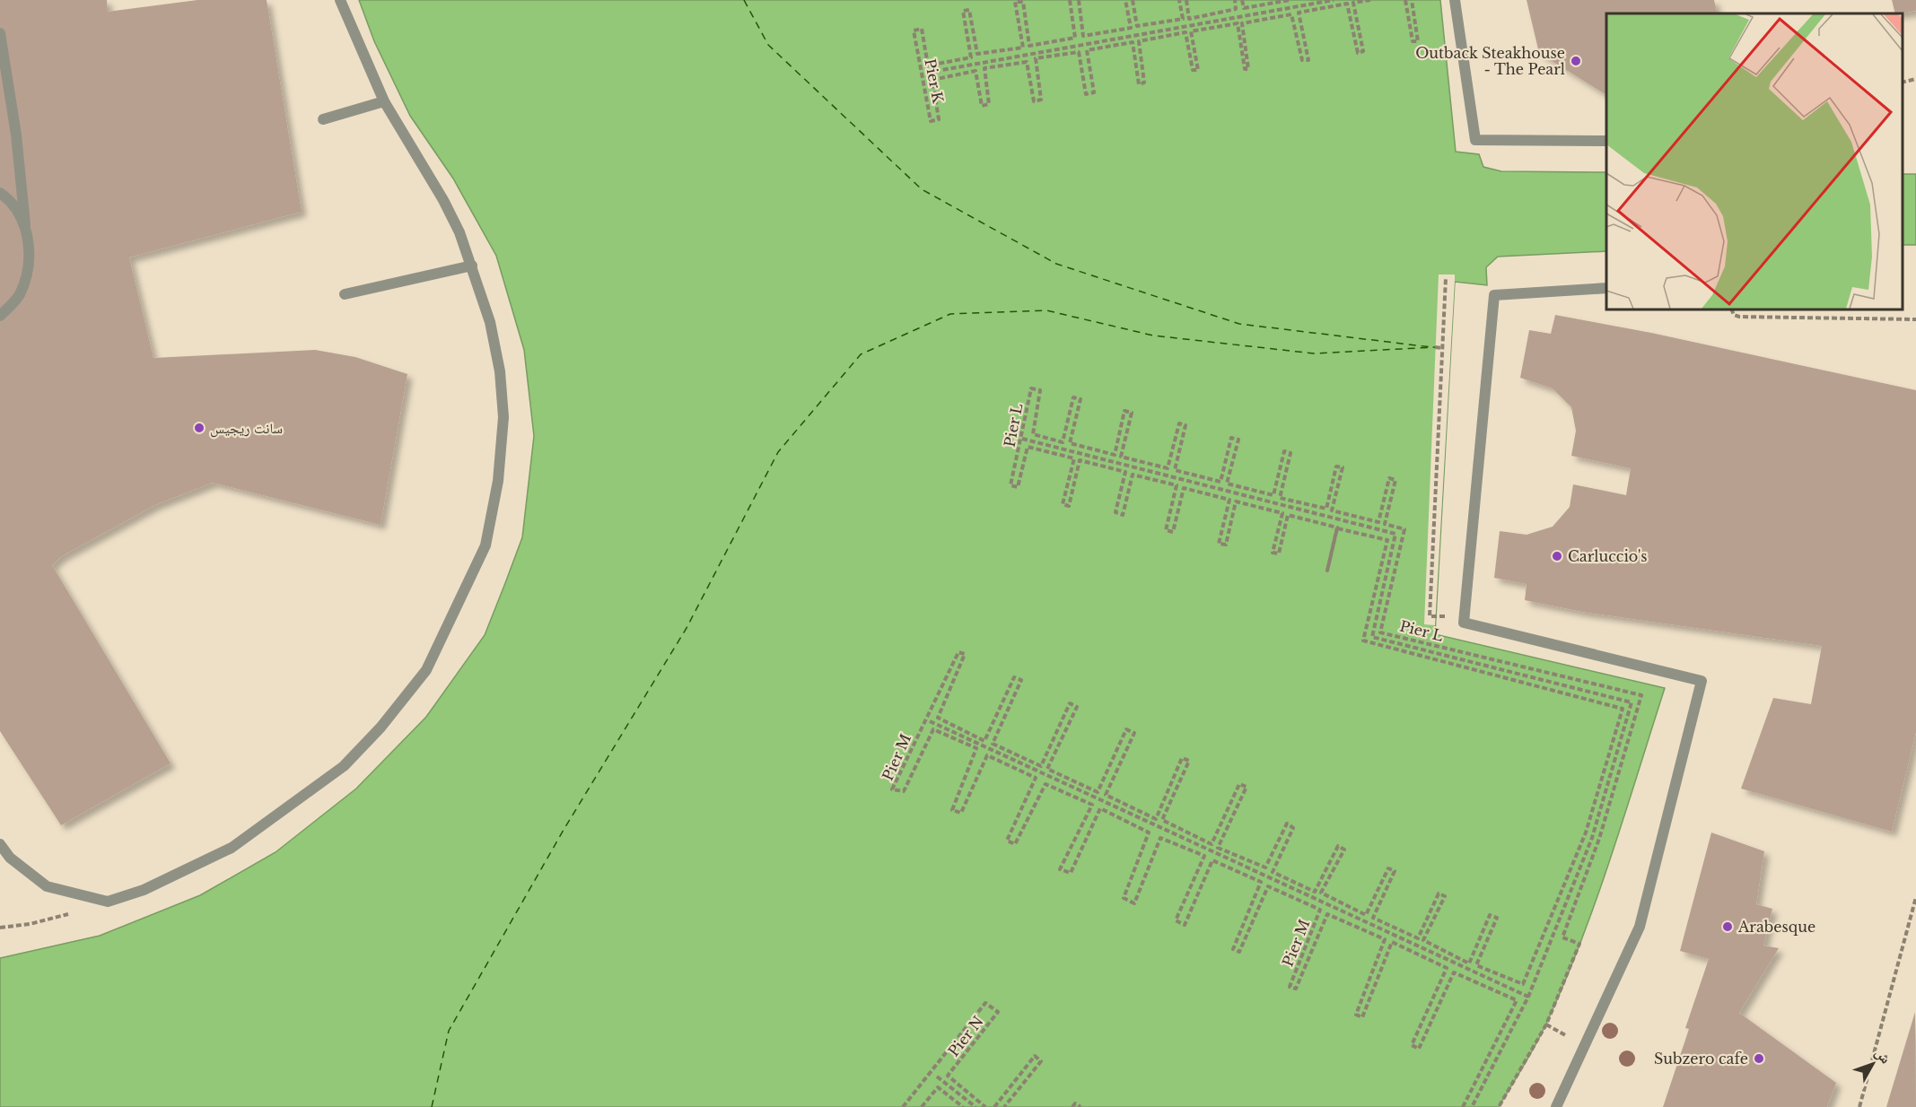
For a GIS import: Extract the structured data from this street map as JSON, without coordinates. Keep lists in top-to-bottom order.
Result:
{
  "streets": {
    "path": [
      "Pier K",
      "Pier L",
      "Pier M",
      "Pier N"
    ]
  },
  "crossings": [
    ["Pier L", "Pier M"]
  ],
  "places": [
    "Outback Steakhouse - The Pearl",
    "سانت ريجيس",
    "Carluccio's",
    "Arabesque",
    "Subzero cafe"
  ],
  "north": "top right"
}
